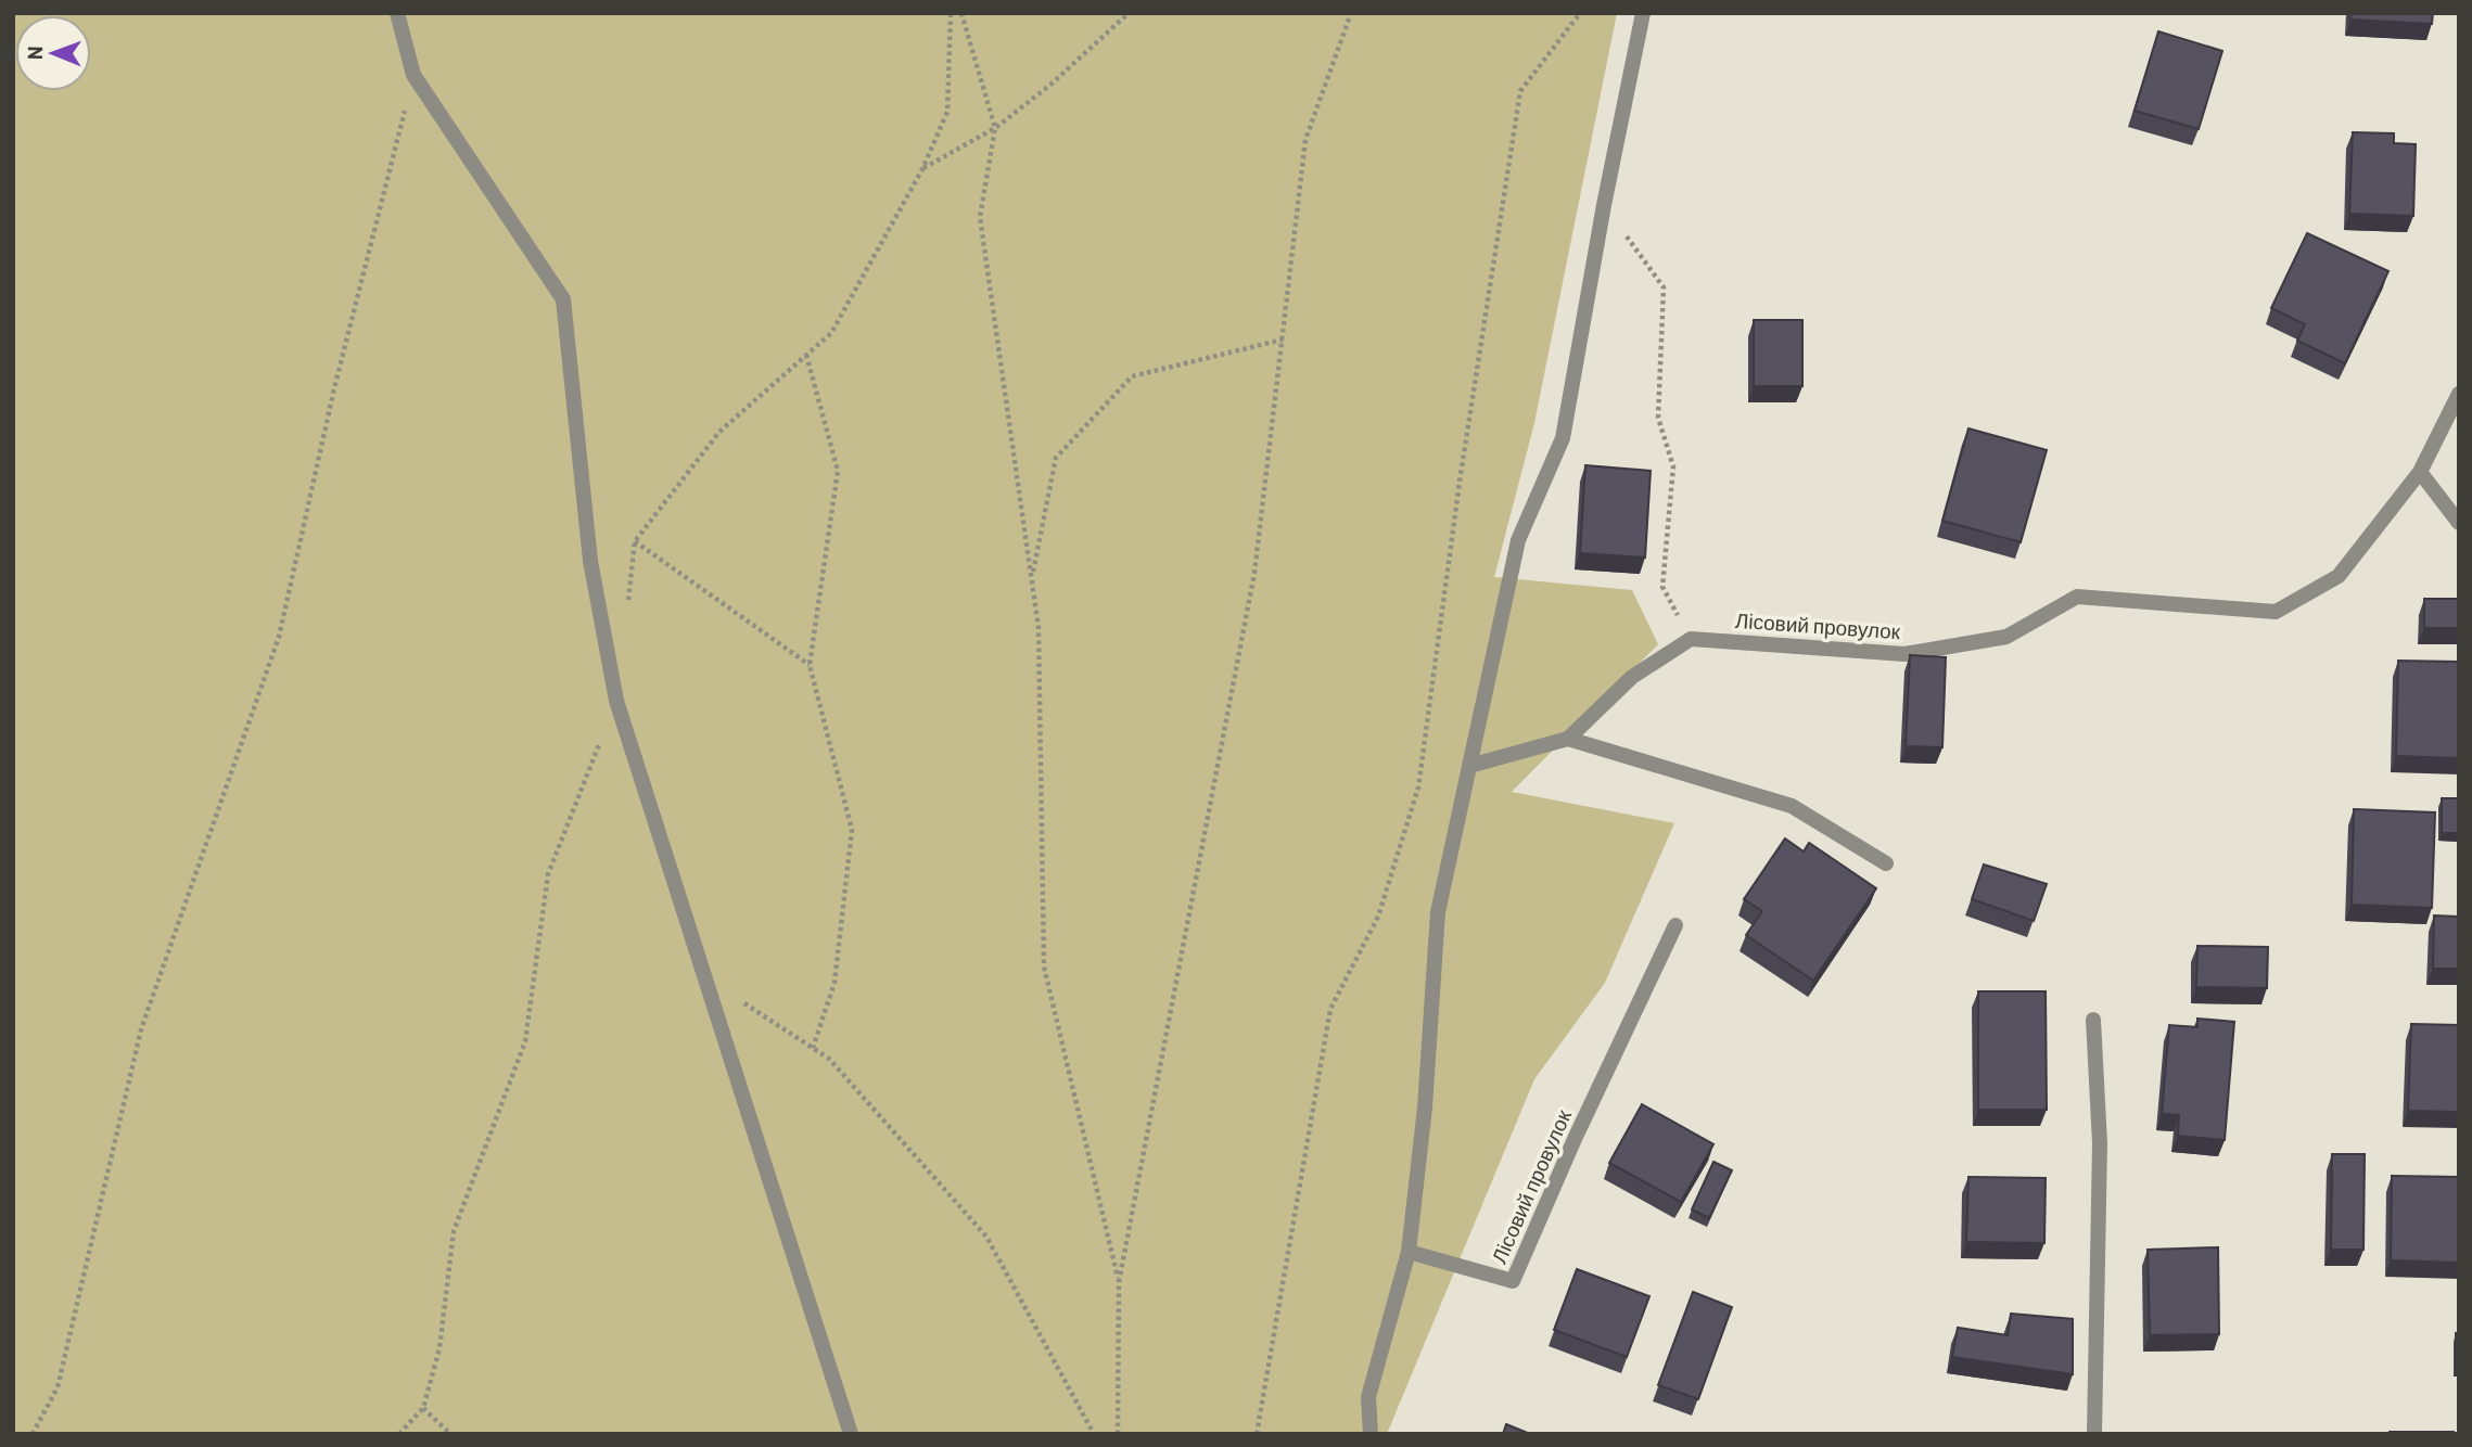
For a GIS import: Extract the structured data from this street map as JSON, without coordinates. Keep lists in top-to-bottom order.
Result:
{
  "streets": {
    "street": ["Лісовий провулок"]
  },
  "north": "left"
}
